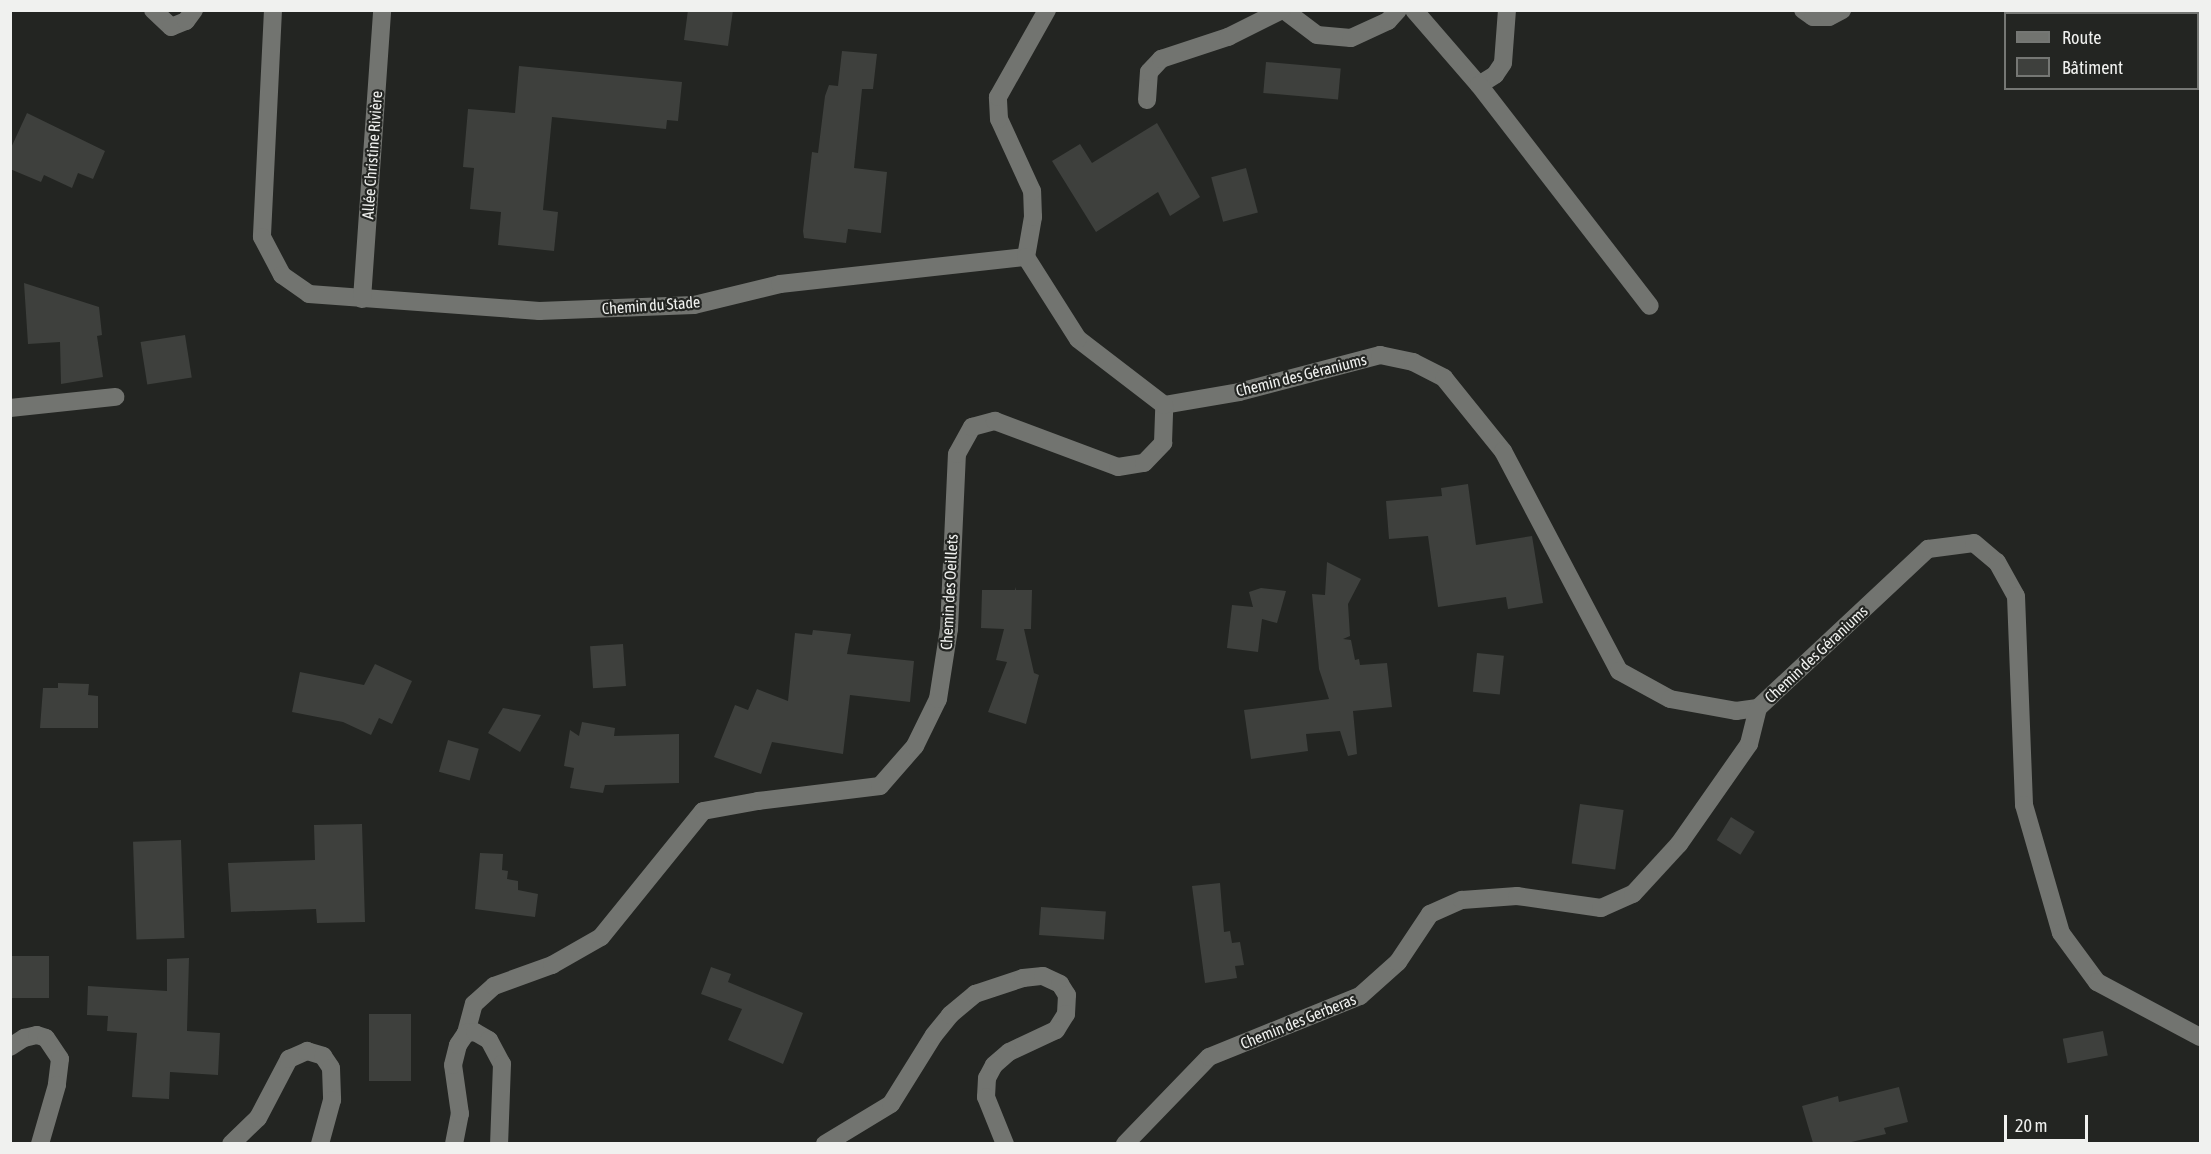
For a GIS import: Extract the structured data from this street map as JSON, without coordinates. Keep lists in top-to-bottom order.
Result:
{
  "streets": {
    "street": [
      "Allée Christine Rivière",
      "Chemin du Stade",
      "Chemin des Géraniums",
      "Chemin des Oeillets",
      "Chemin des Gerberas"
    ]
  },
  "crossings": [
    ["Allée Christine Rivière", "Chemin du Stade"],
    ["Chemin des Géraniums", "Chemin des Oeillets"],
    ["Chemin des Géraniums", "Chemin des Gerberas"]
  ],
  "legend": ["Route", "Bâtiment"],
  "scale_bar": "20 m"
}
